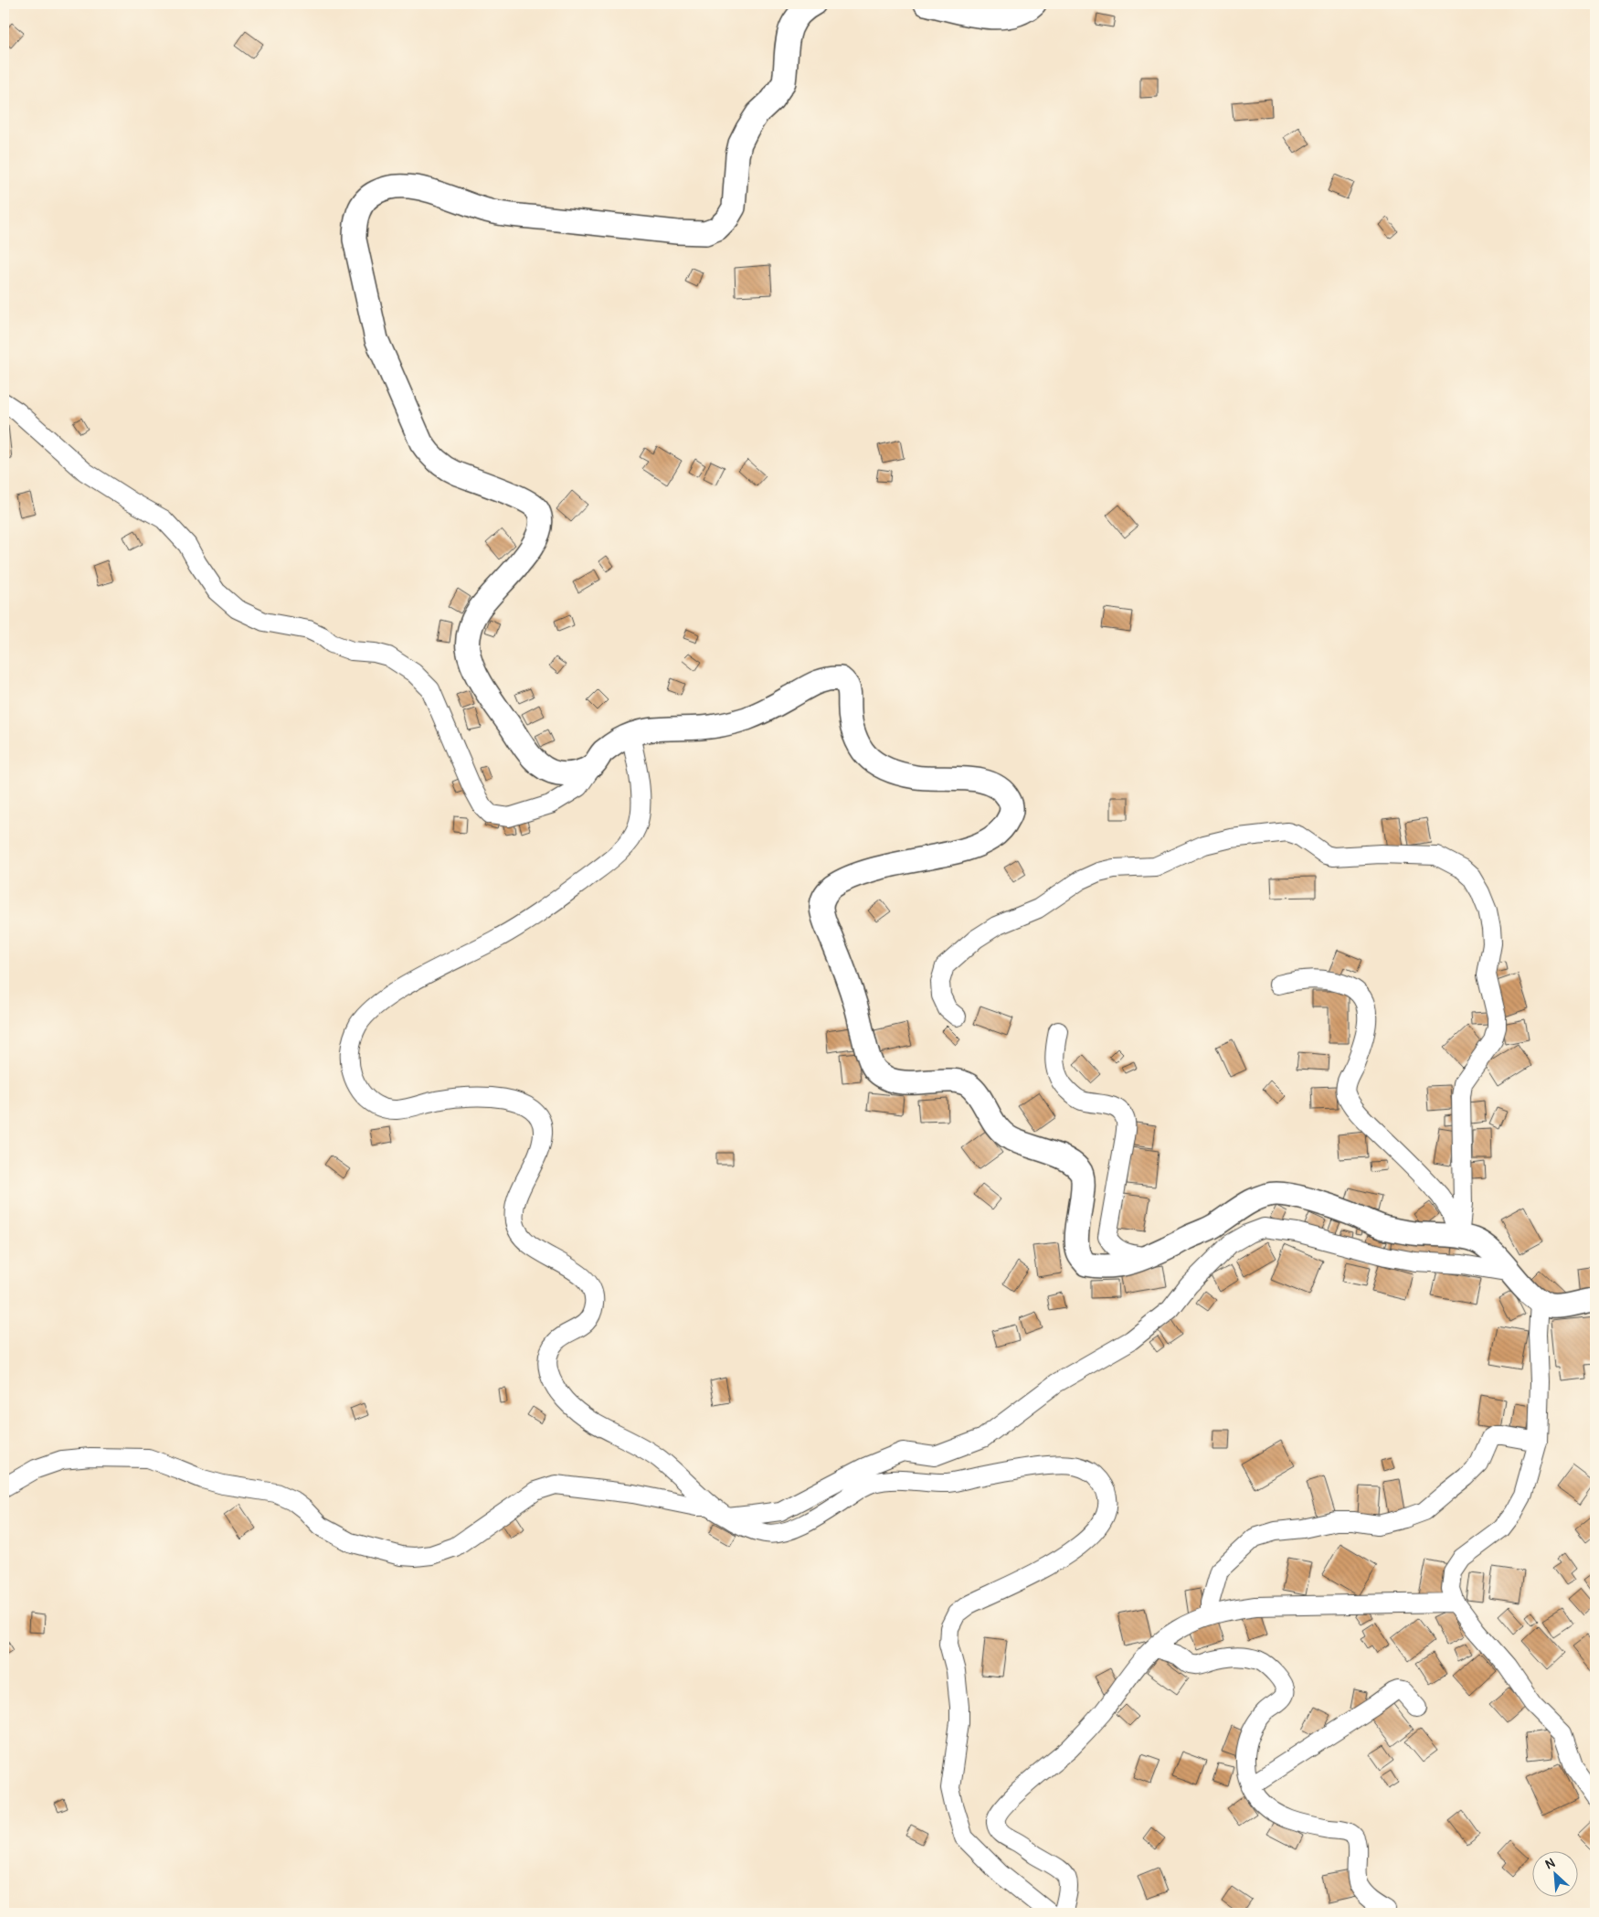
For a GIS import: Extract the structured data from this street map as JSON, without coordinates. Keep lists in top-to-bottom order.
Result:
{
  "north": "top left"
}
